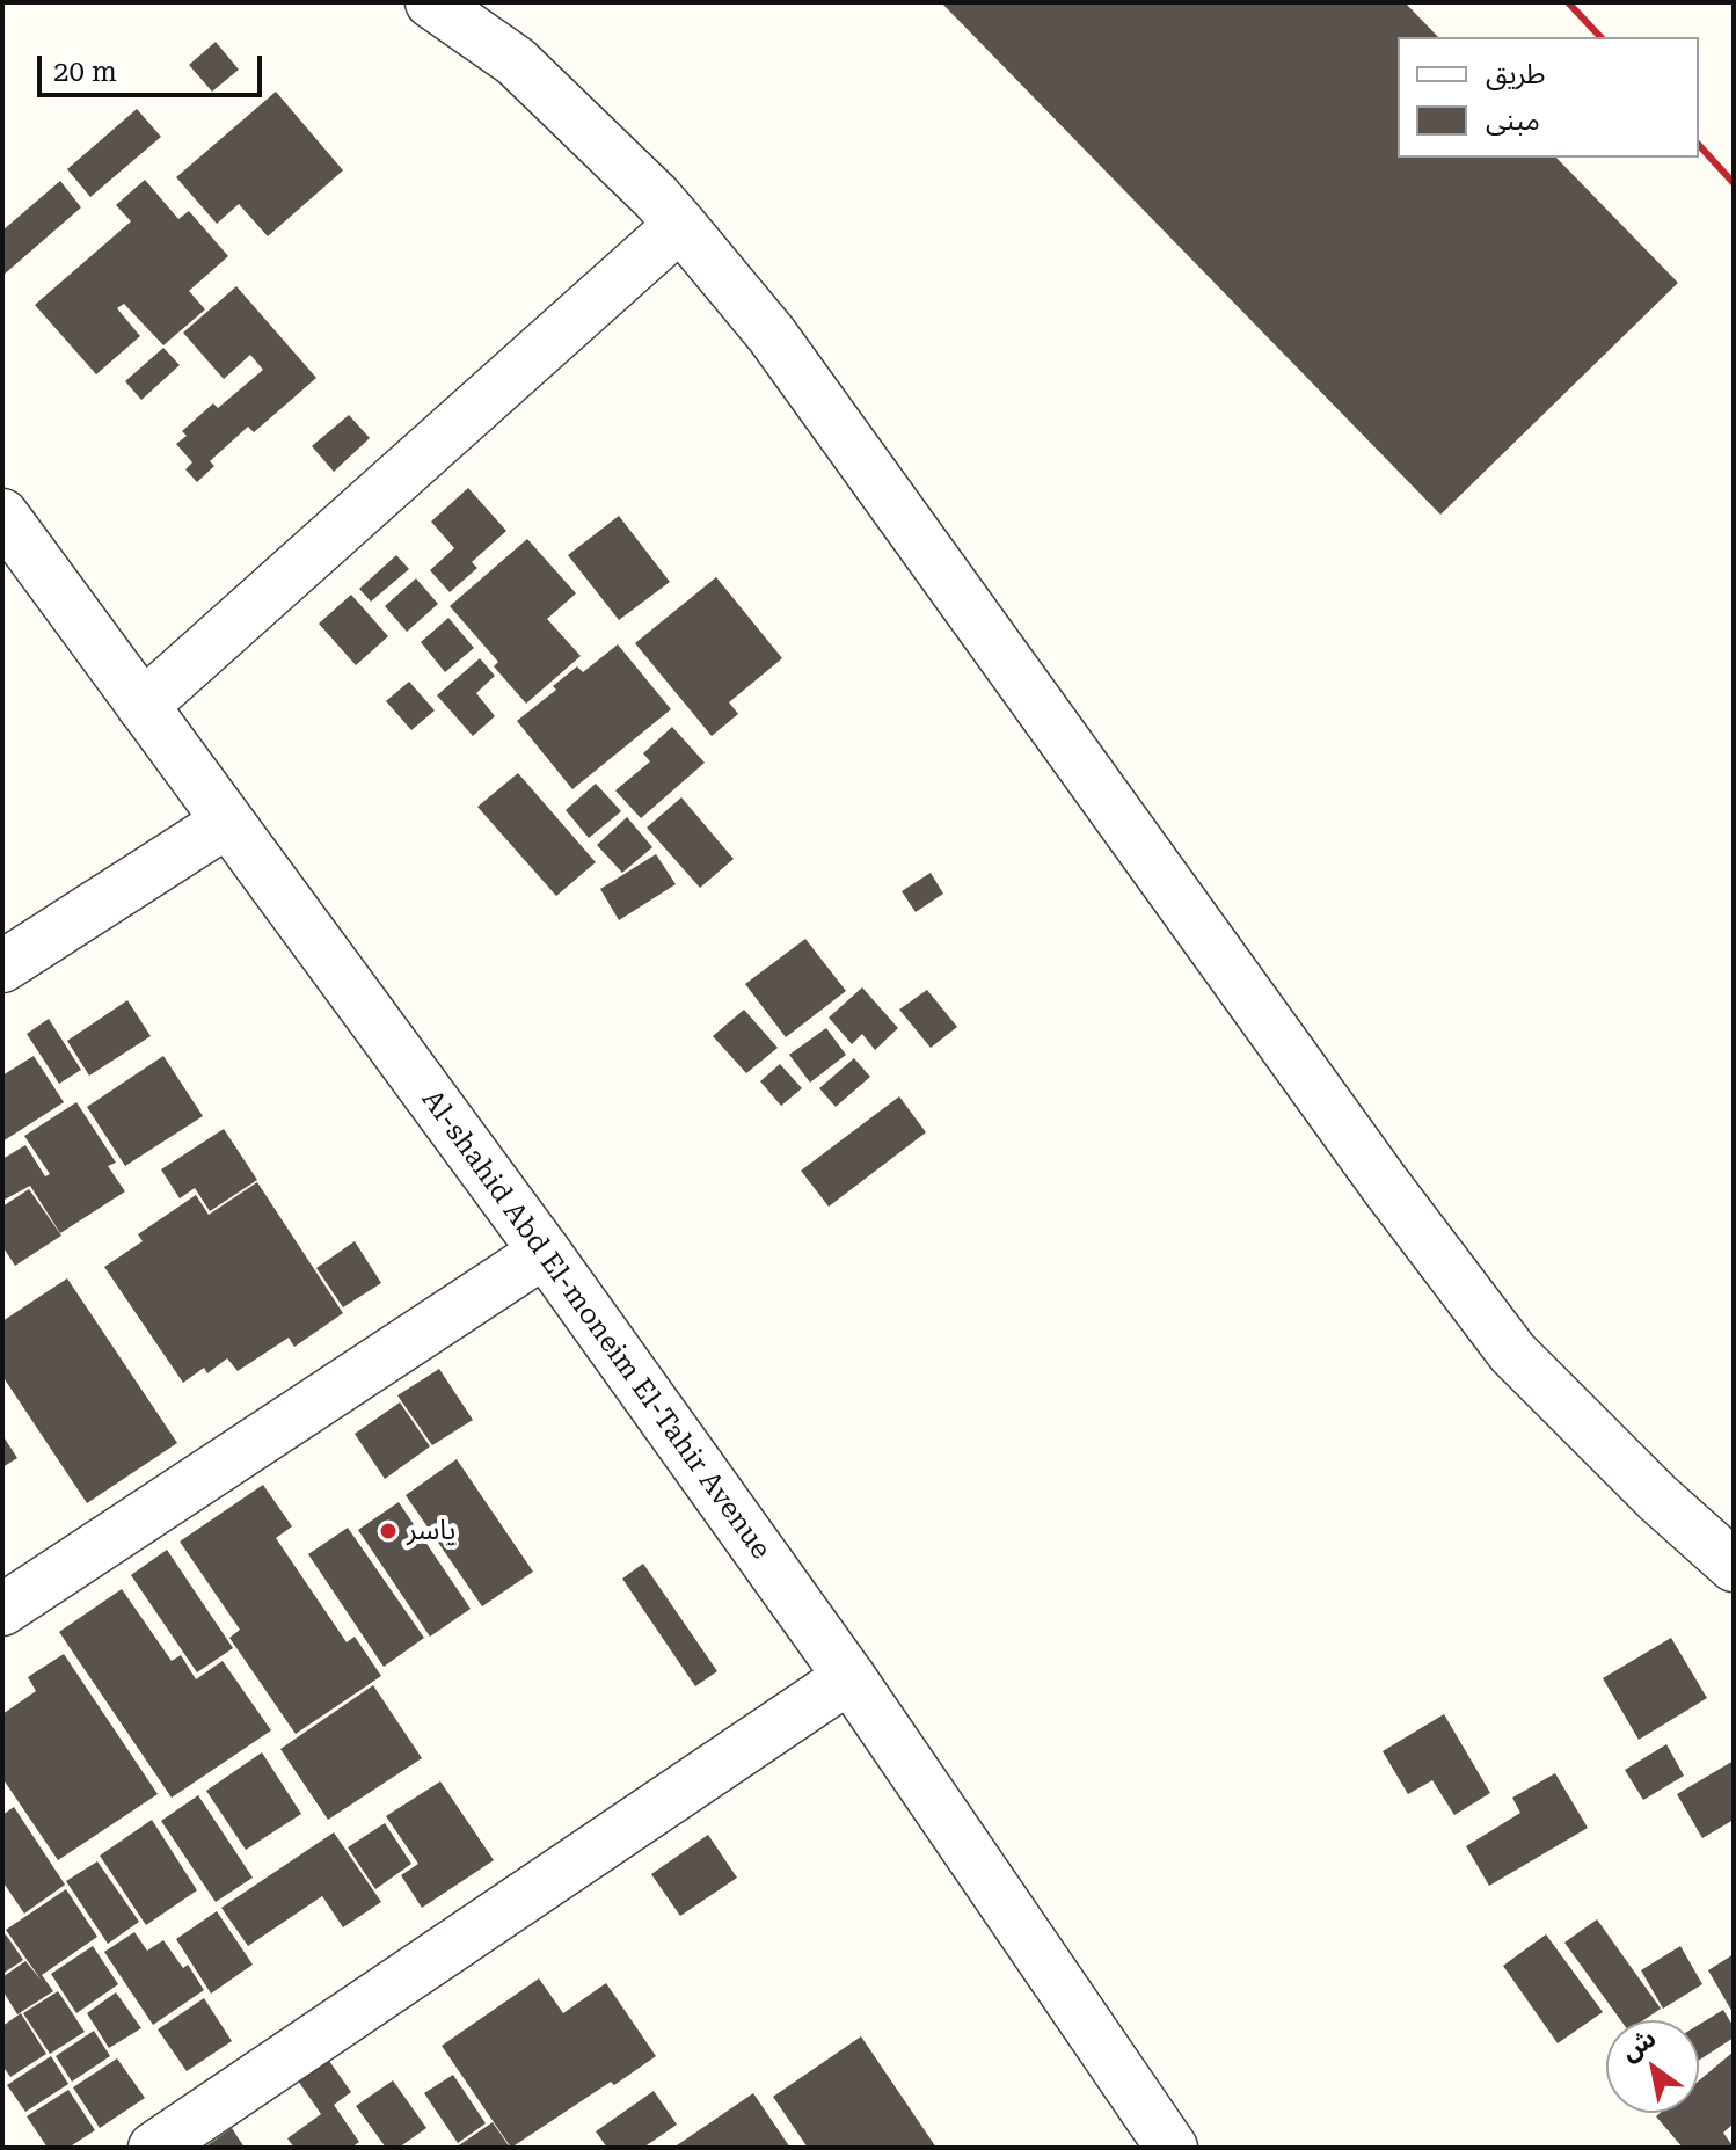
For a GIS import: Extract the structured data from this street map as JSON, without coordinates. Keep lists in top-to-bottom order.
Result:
{
  "streets": {
    "street": ["Al-shahid Abd El-moneim El-Tahir Avenue"]
  },
  "places": ["ياسر"],
  "legend": ["طريق", "مبنى"],
  "scale_bar": "20 m",
  "north": "top left"
}
